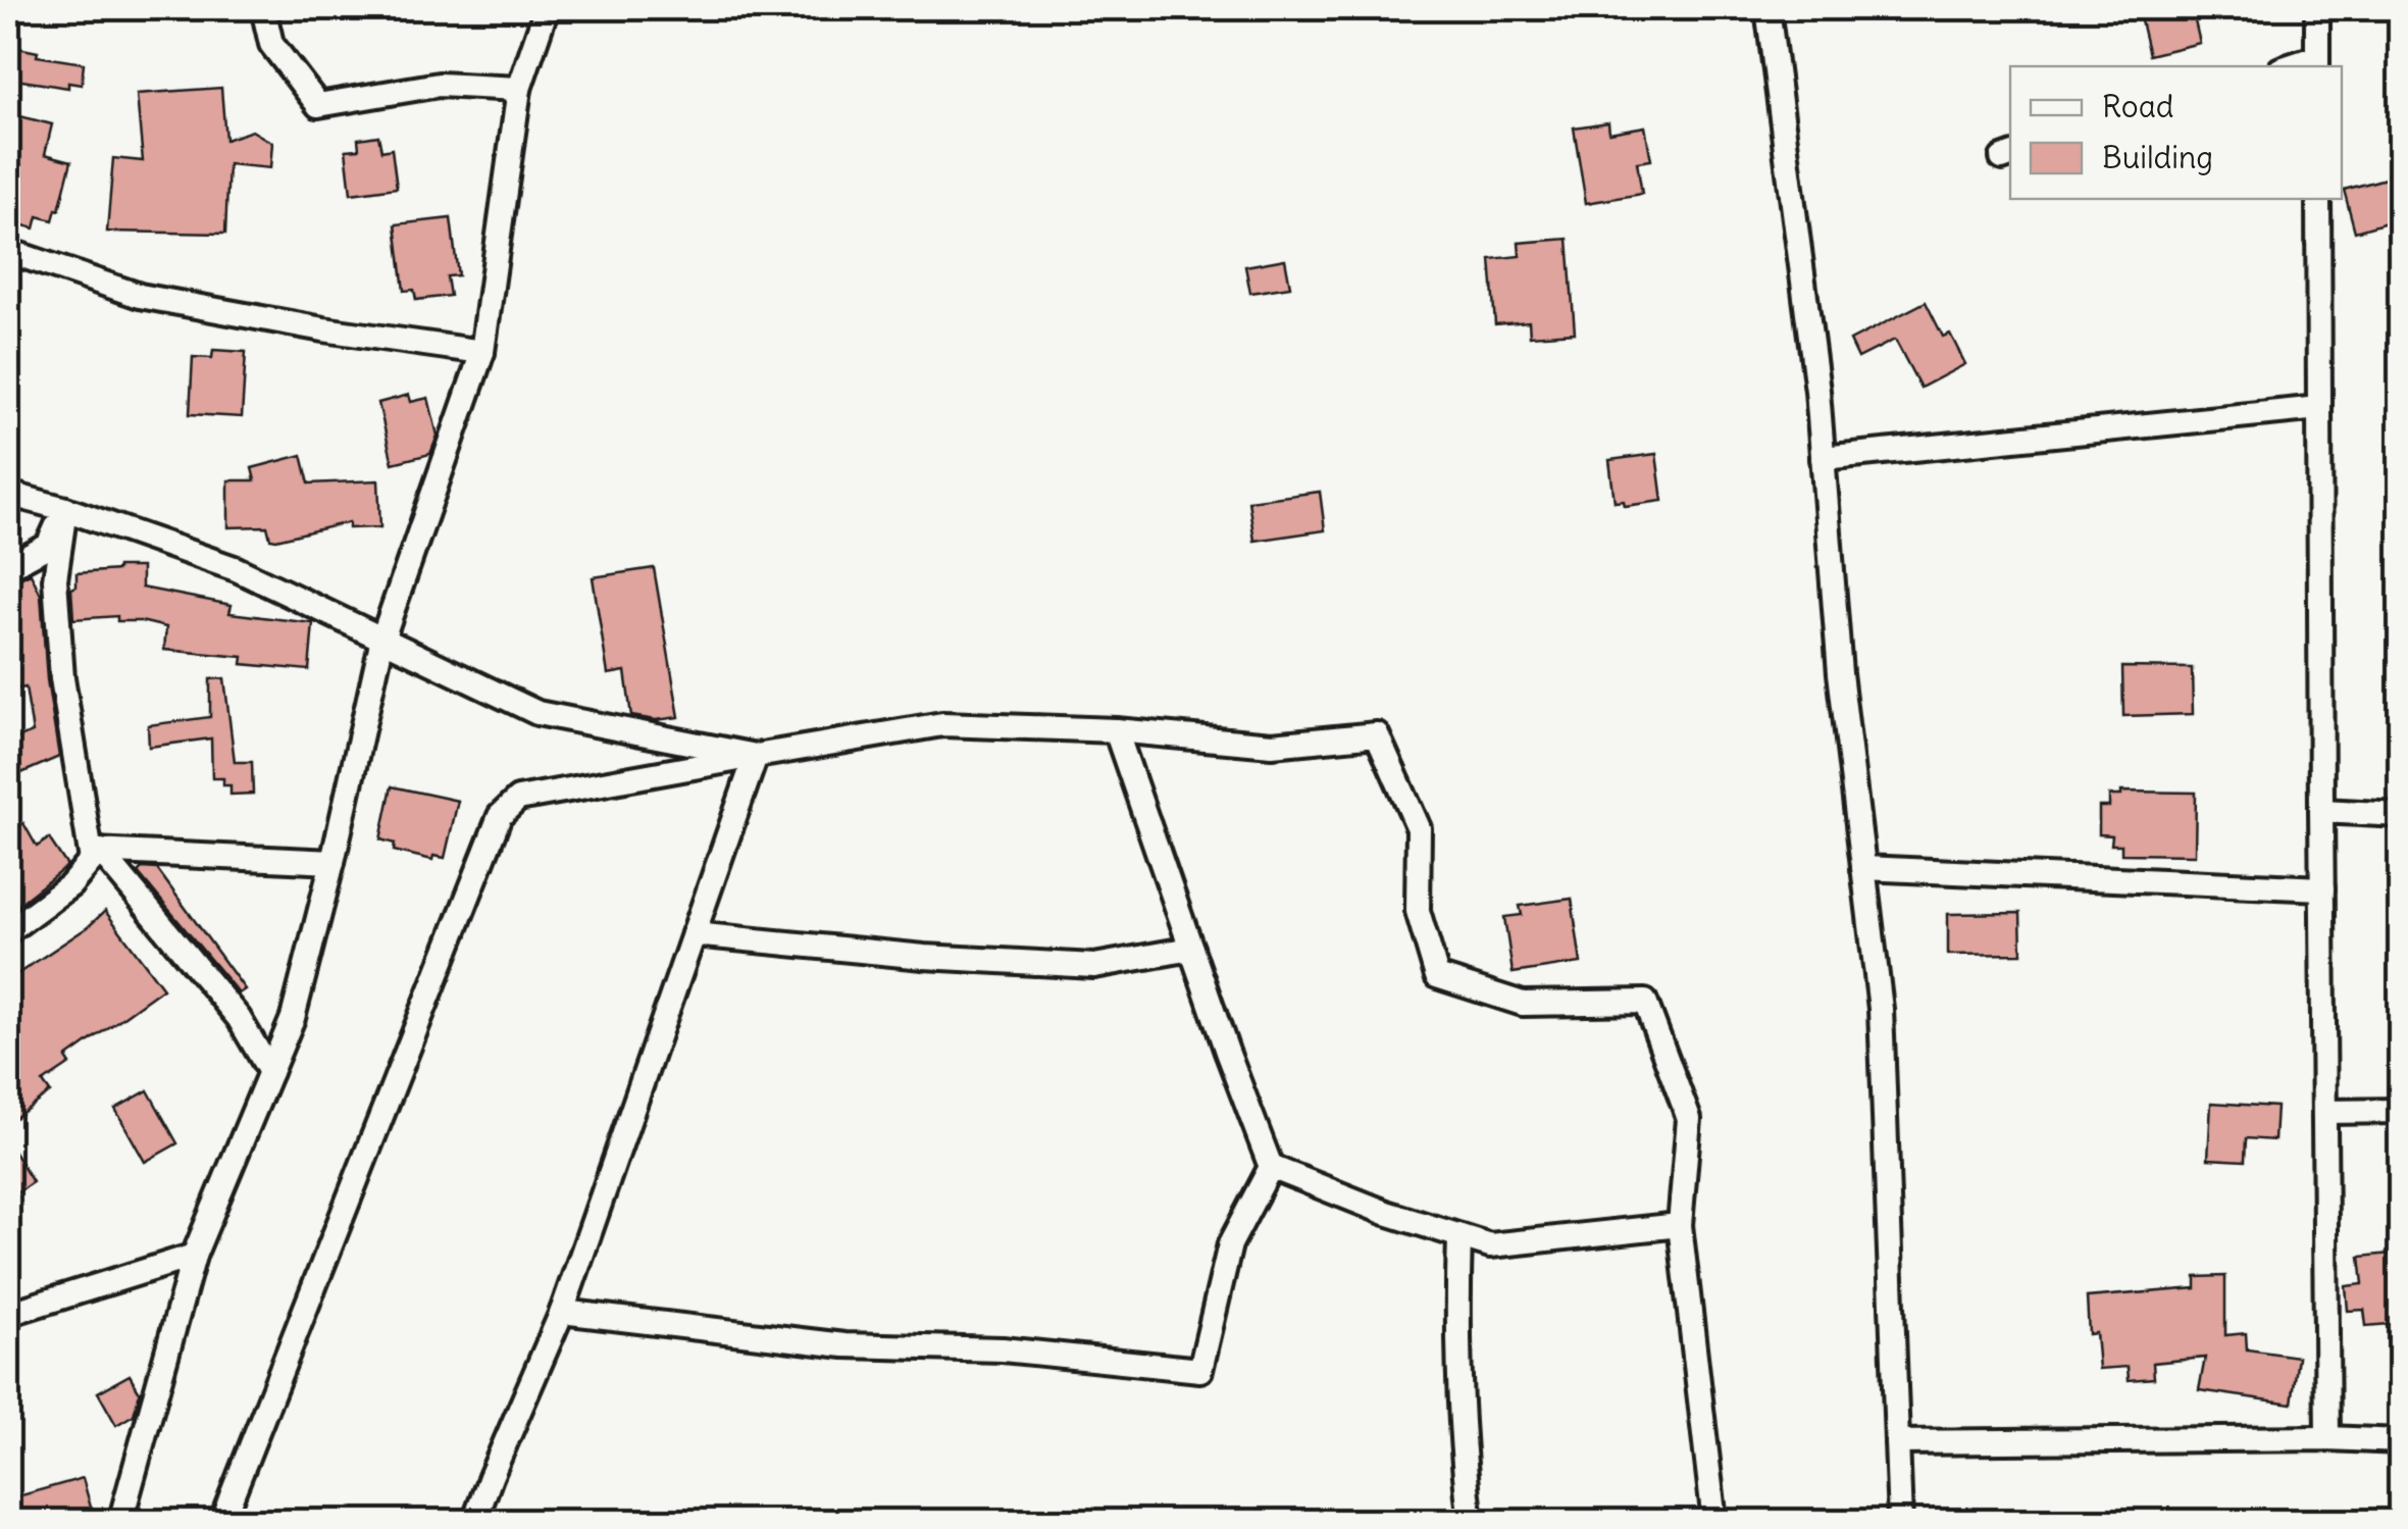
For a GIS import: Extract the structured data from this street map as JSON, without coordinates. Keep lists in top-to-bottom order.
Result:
{
  "legend": ["Road", "Building"]
}
